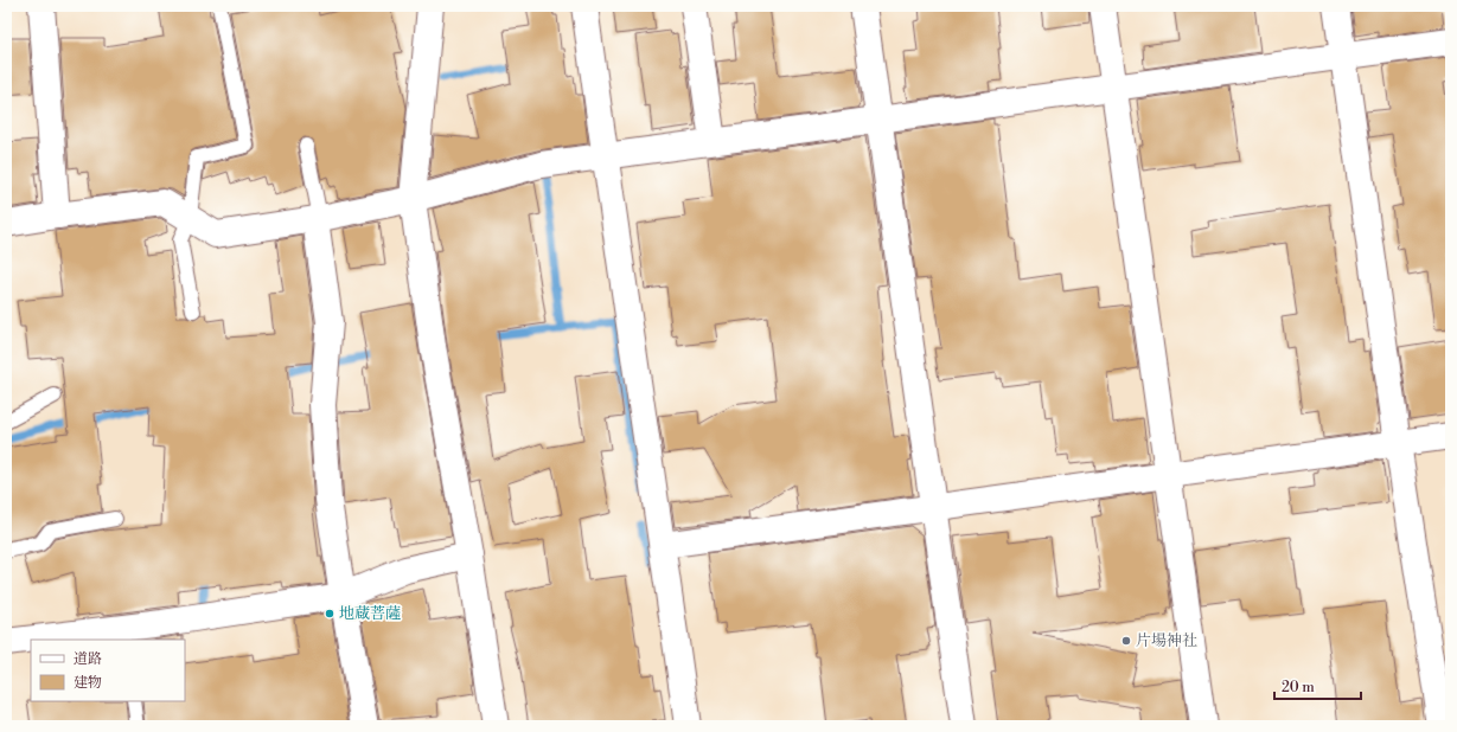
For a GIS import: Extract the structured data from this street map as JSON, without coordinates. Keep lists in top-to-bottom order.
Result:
{
  "places": ["地蔵菩薩", "片場神社"],
  "legend": ["道路", "建物"],
  "scale_bar": "20 m"
}
